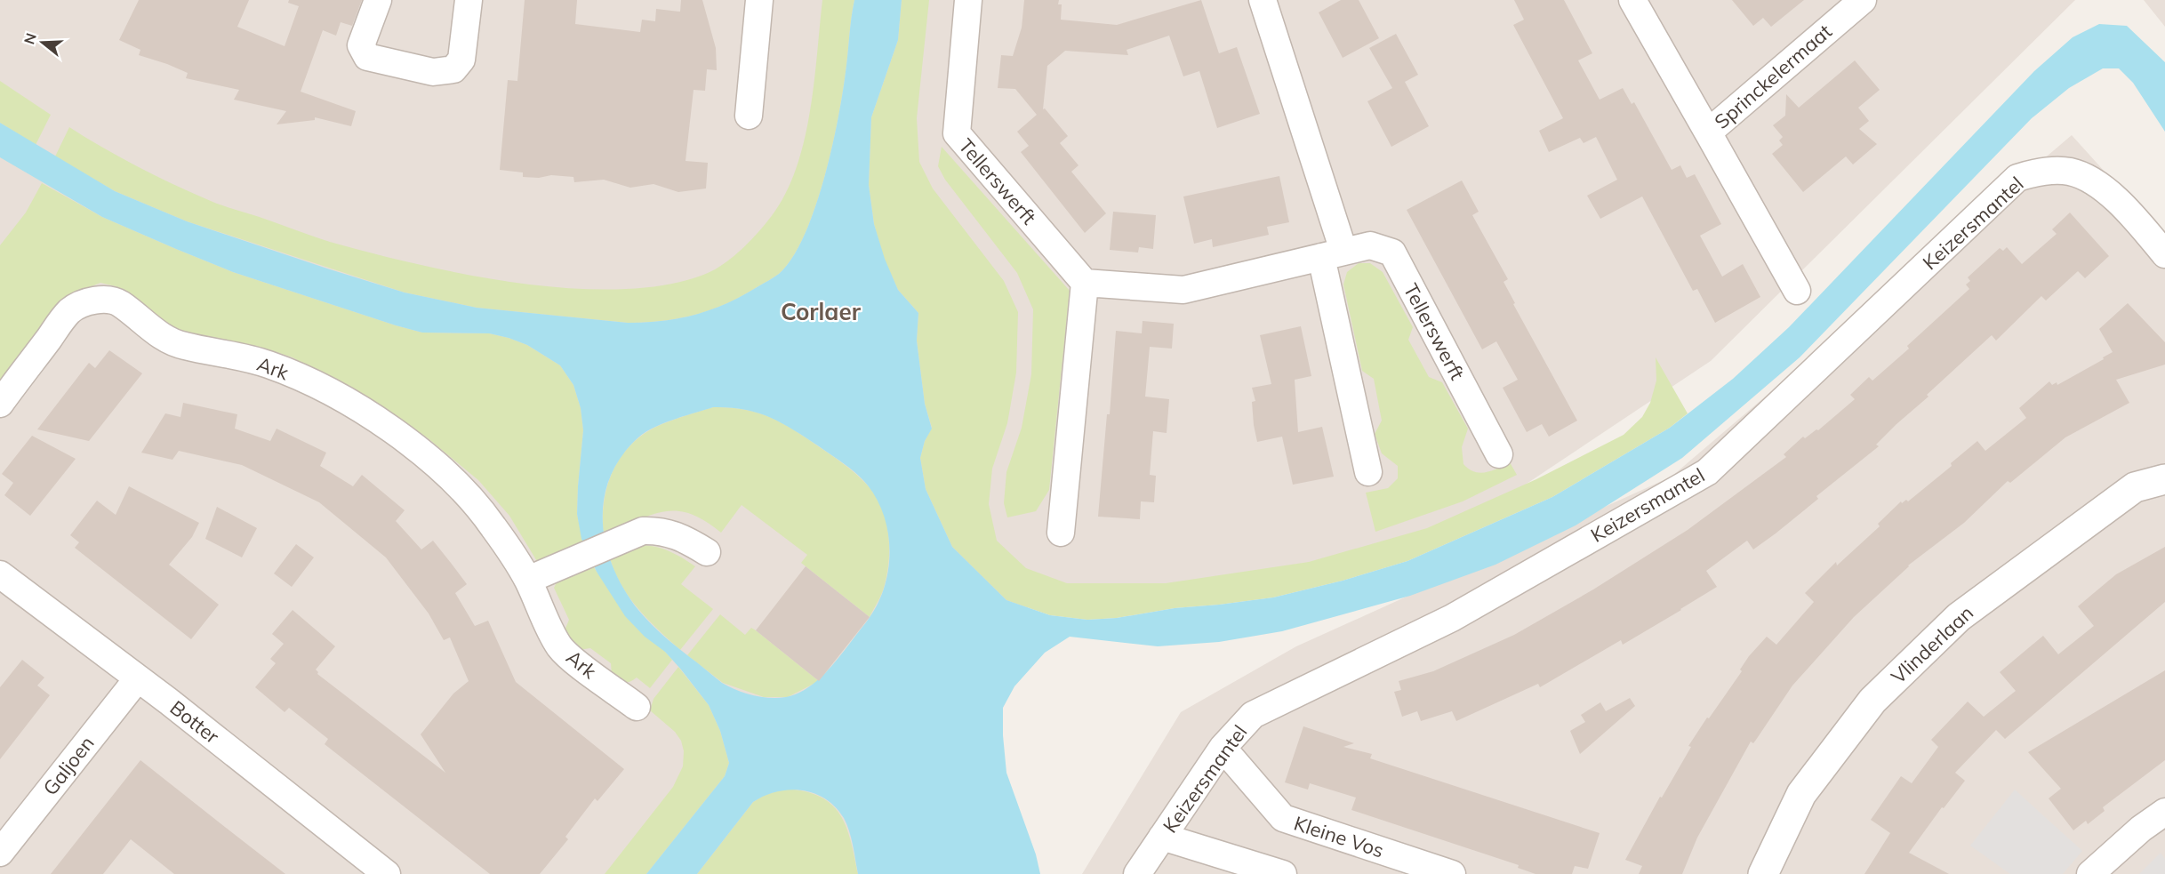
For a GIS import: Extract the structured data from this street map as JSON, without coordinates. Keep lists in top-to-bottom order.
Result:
{
  "streets": {
    "street": [
      "Sprinckelermaat",
      "Tellerswerft",
      "Keizersmantel",
      "Ark",
      "Vlinderlaan",
      "Botter",
      "Galjoen",
      "Kleine Vos"
    ]
  },
  "crossings": [
    ["Keizersmantel", "Kleine Vos"],
    ["Botter", "Galjoen"]
  ],
  "districts": ["Corlaer"],
  "north": "left"
}
